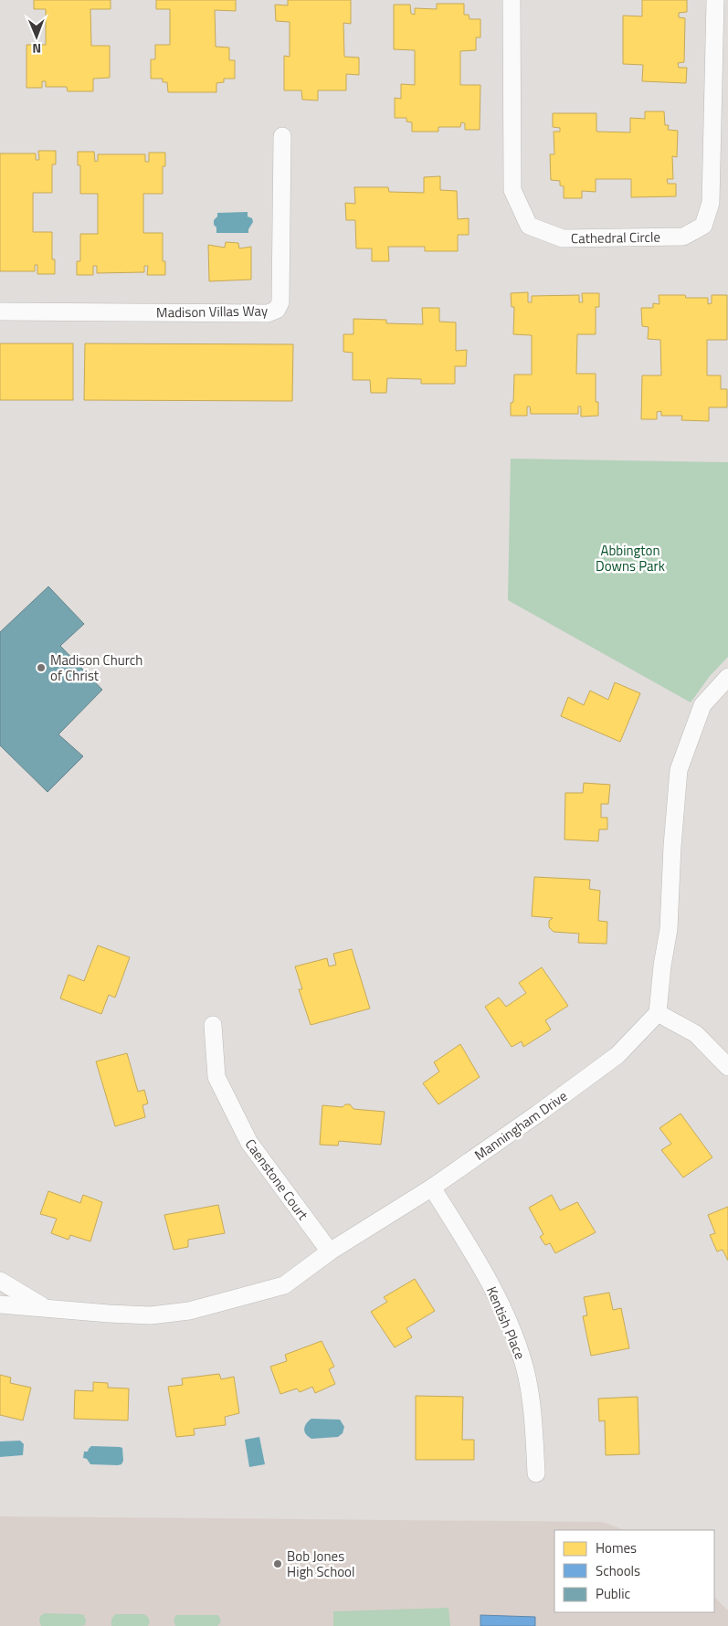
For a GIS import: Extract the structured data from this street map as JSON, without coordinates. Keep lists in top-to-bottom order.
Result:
{
  "streets": {
    "street": [
      "Cathedral Circle",
      "Madison Villas Way",
      "Manningham Drive",
      "Caenstone Court",
      "Kentish Place"
    ]
  },
  "crossings": [
    ["Manningham Drive", "Caenstone Court"],
    ["Manningham Drive", "Kentish Place"]
  ],
  "parks": ["Abbington Downs Park"],
  "places": ["Madison Church of Christ", "Bob Jones High School"],
  "legend": ["Homes", "Schools", "Public"],
  "north": "bottom"
}
